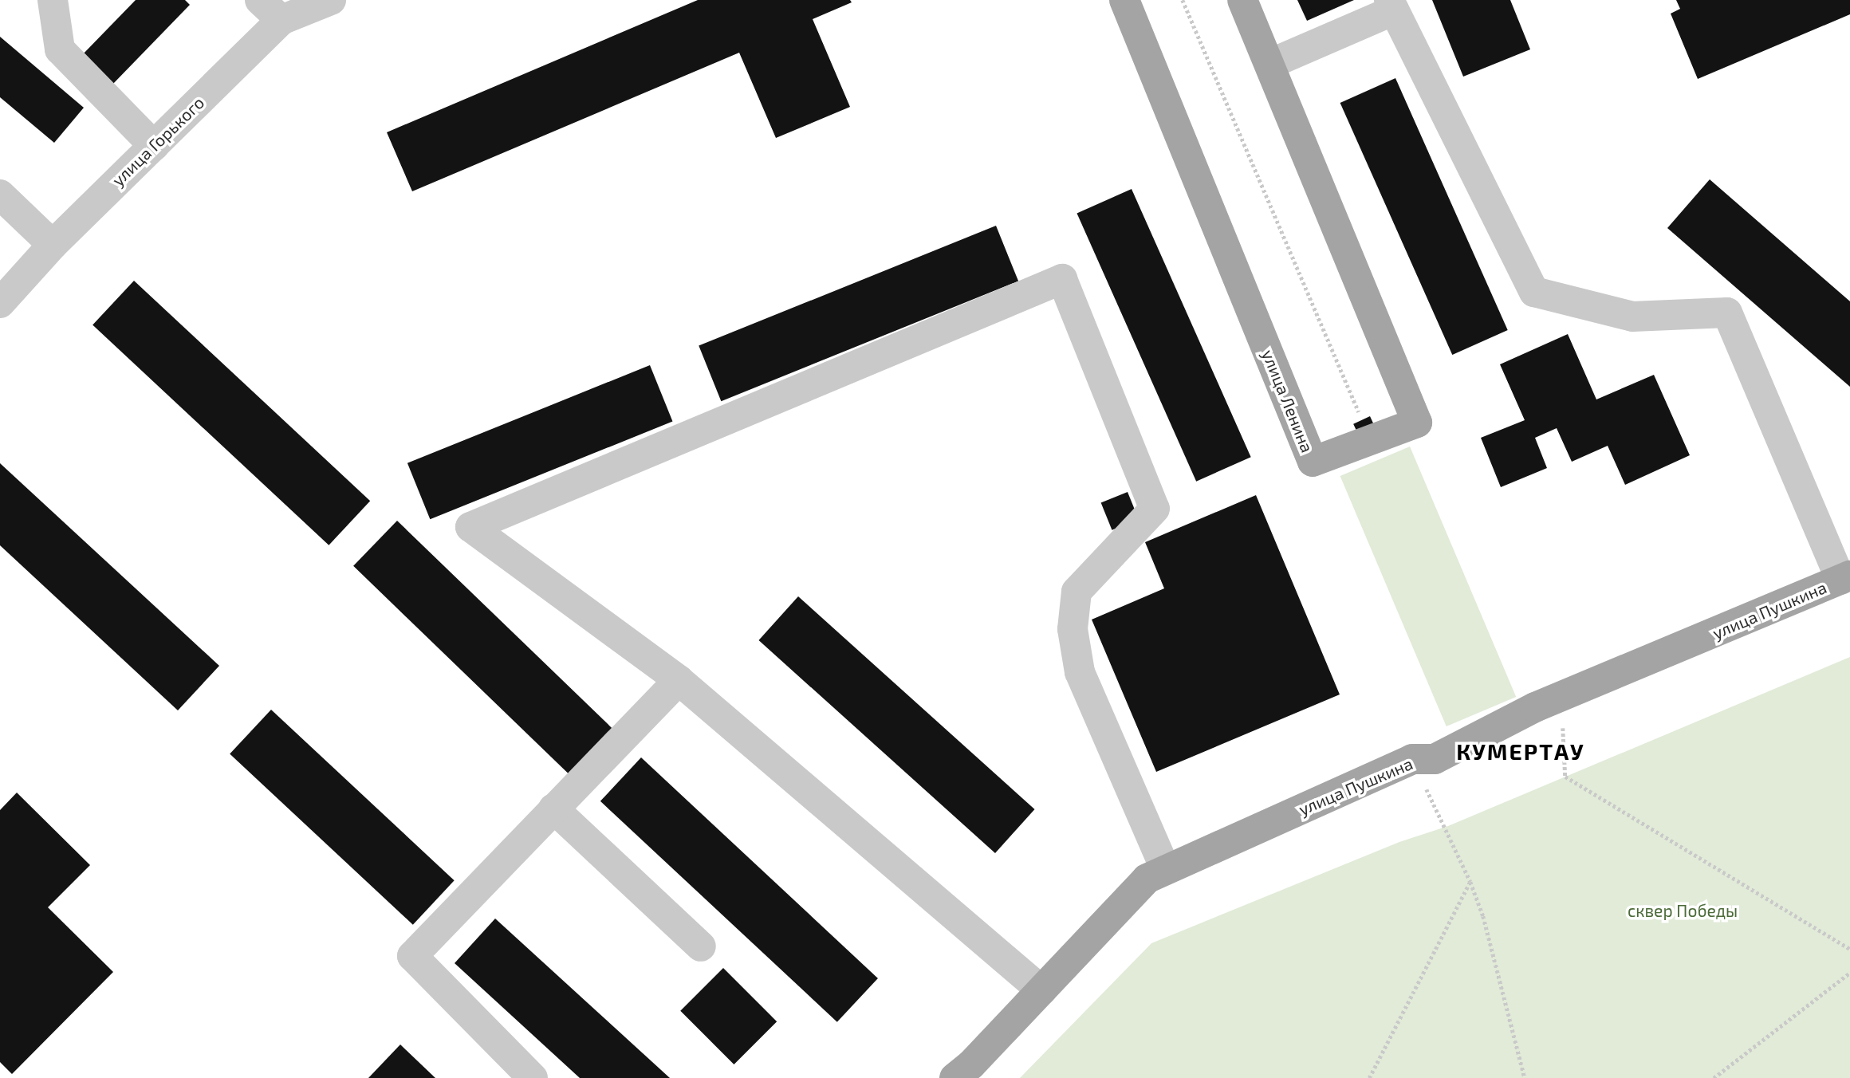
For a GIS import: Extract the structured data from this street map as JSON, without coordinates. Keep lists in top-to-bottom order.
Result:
{
  "streets": {
    "main road": ["улица Ленина", "улица Пушкина"],
    "street": ["улица Горького"]
  },
  "districts": ["КУМЕРТАУ"],
  "parks": ["сквер Победы"]
}
